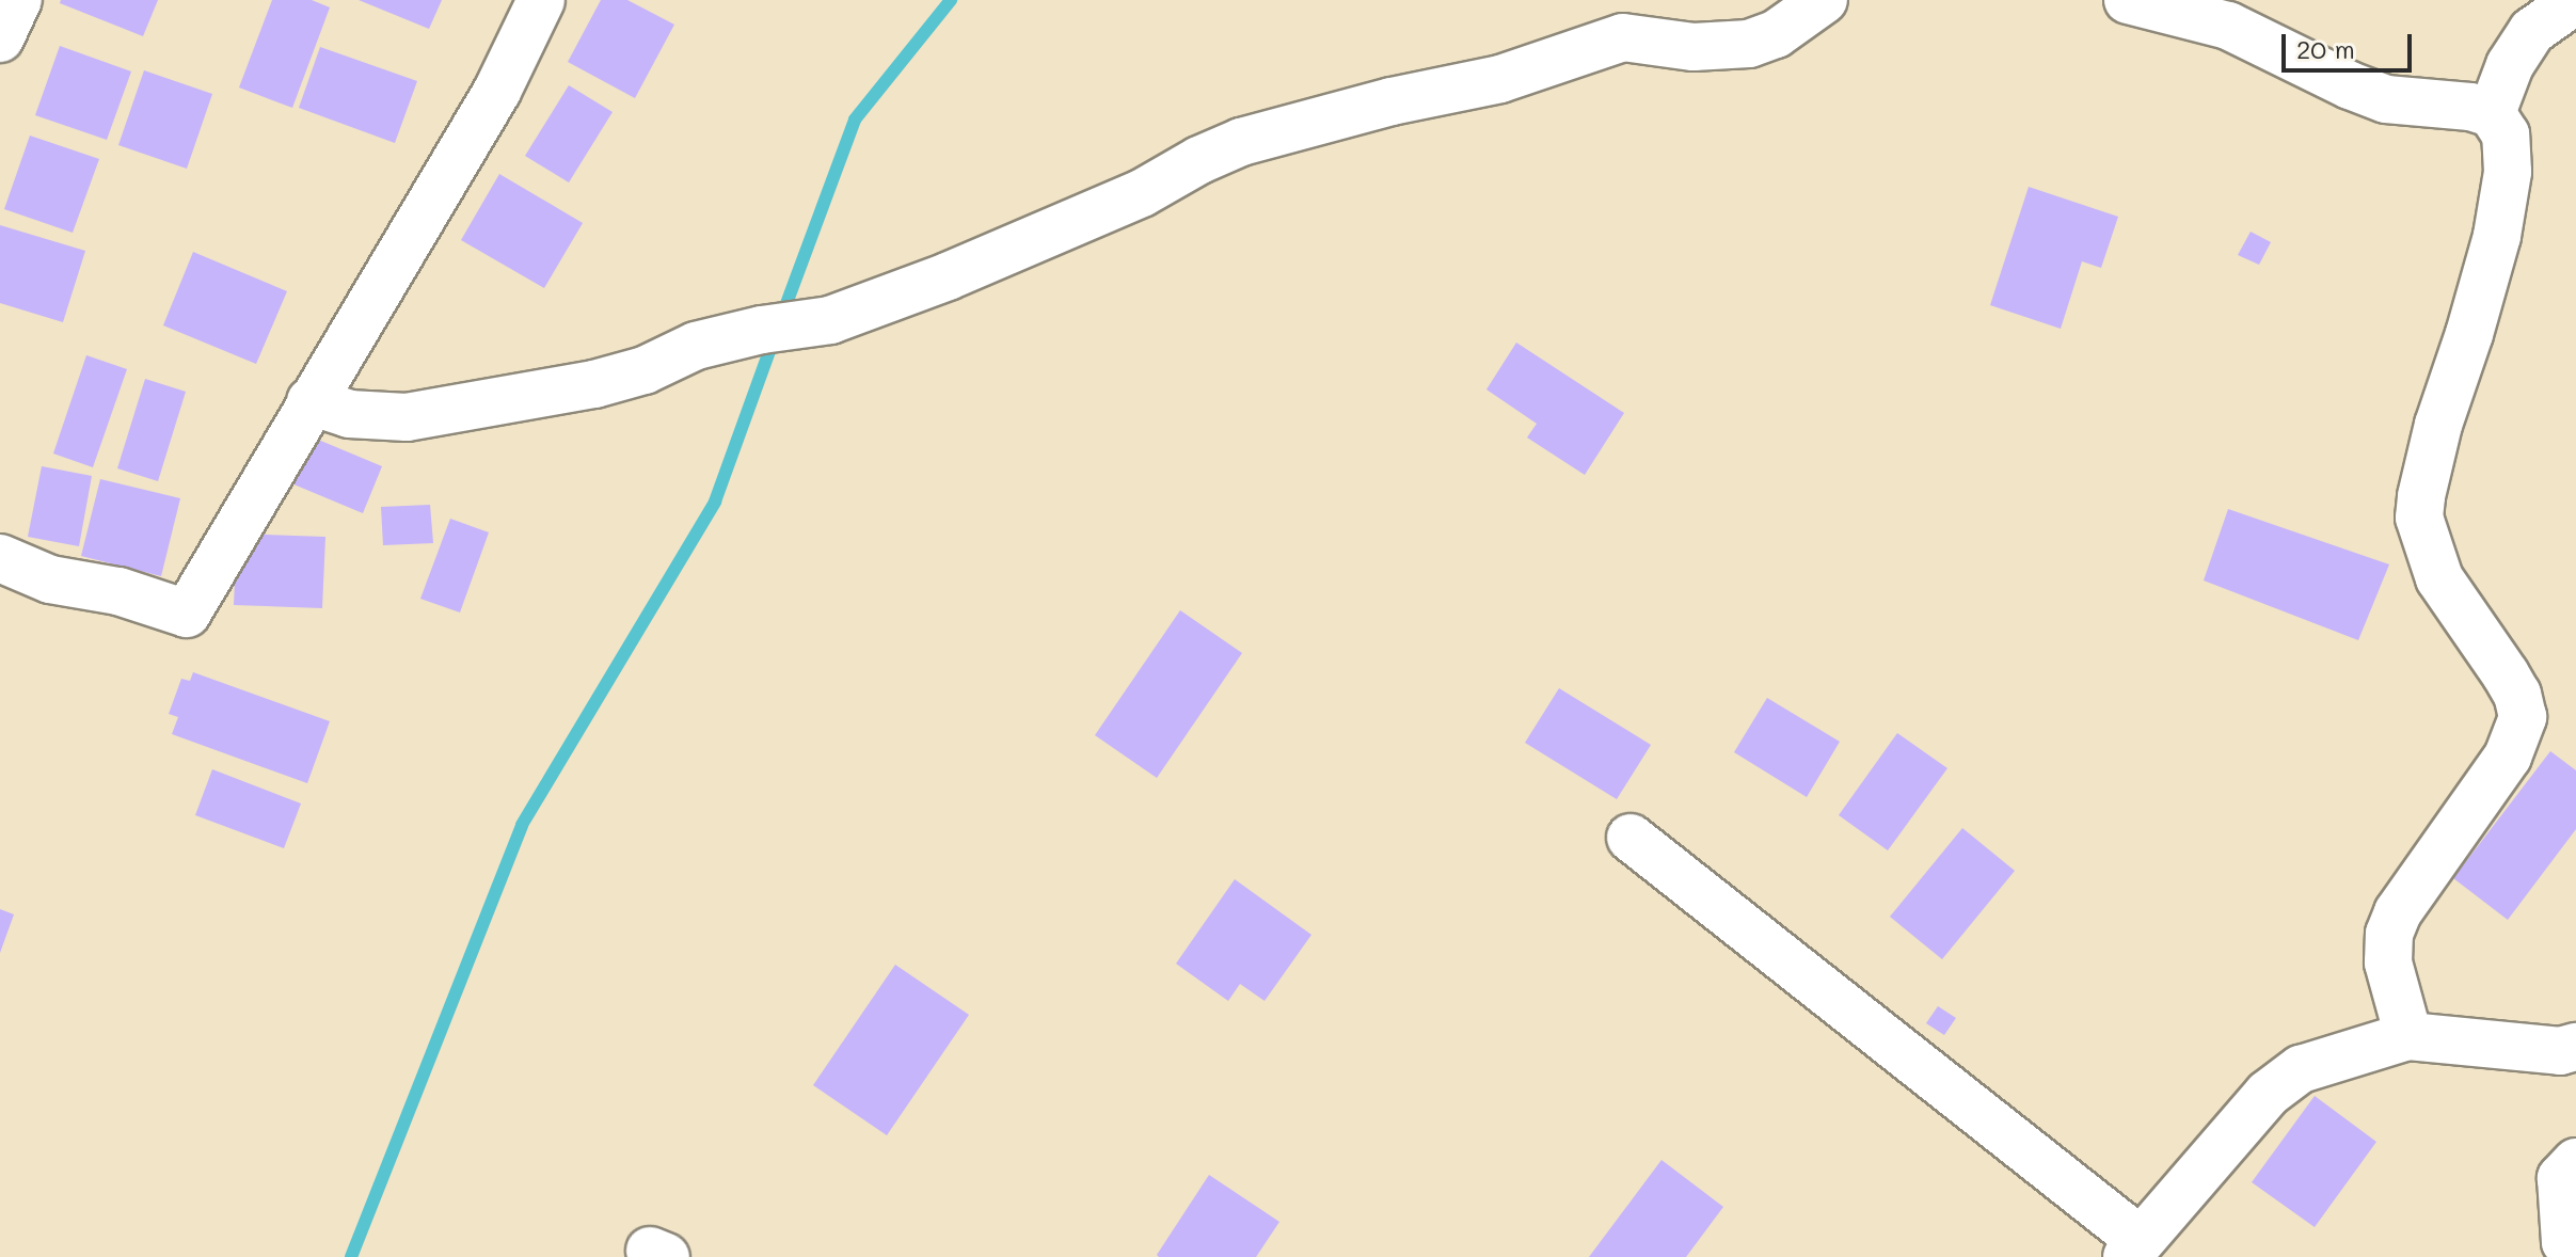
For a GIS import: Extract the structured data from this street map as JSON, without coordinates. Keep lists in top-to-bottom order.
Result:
{
  "scale_bar": "20 m"
}
